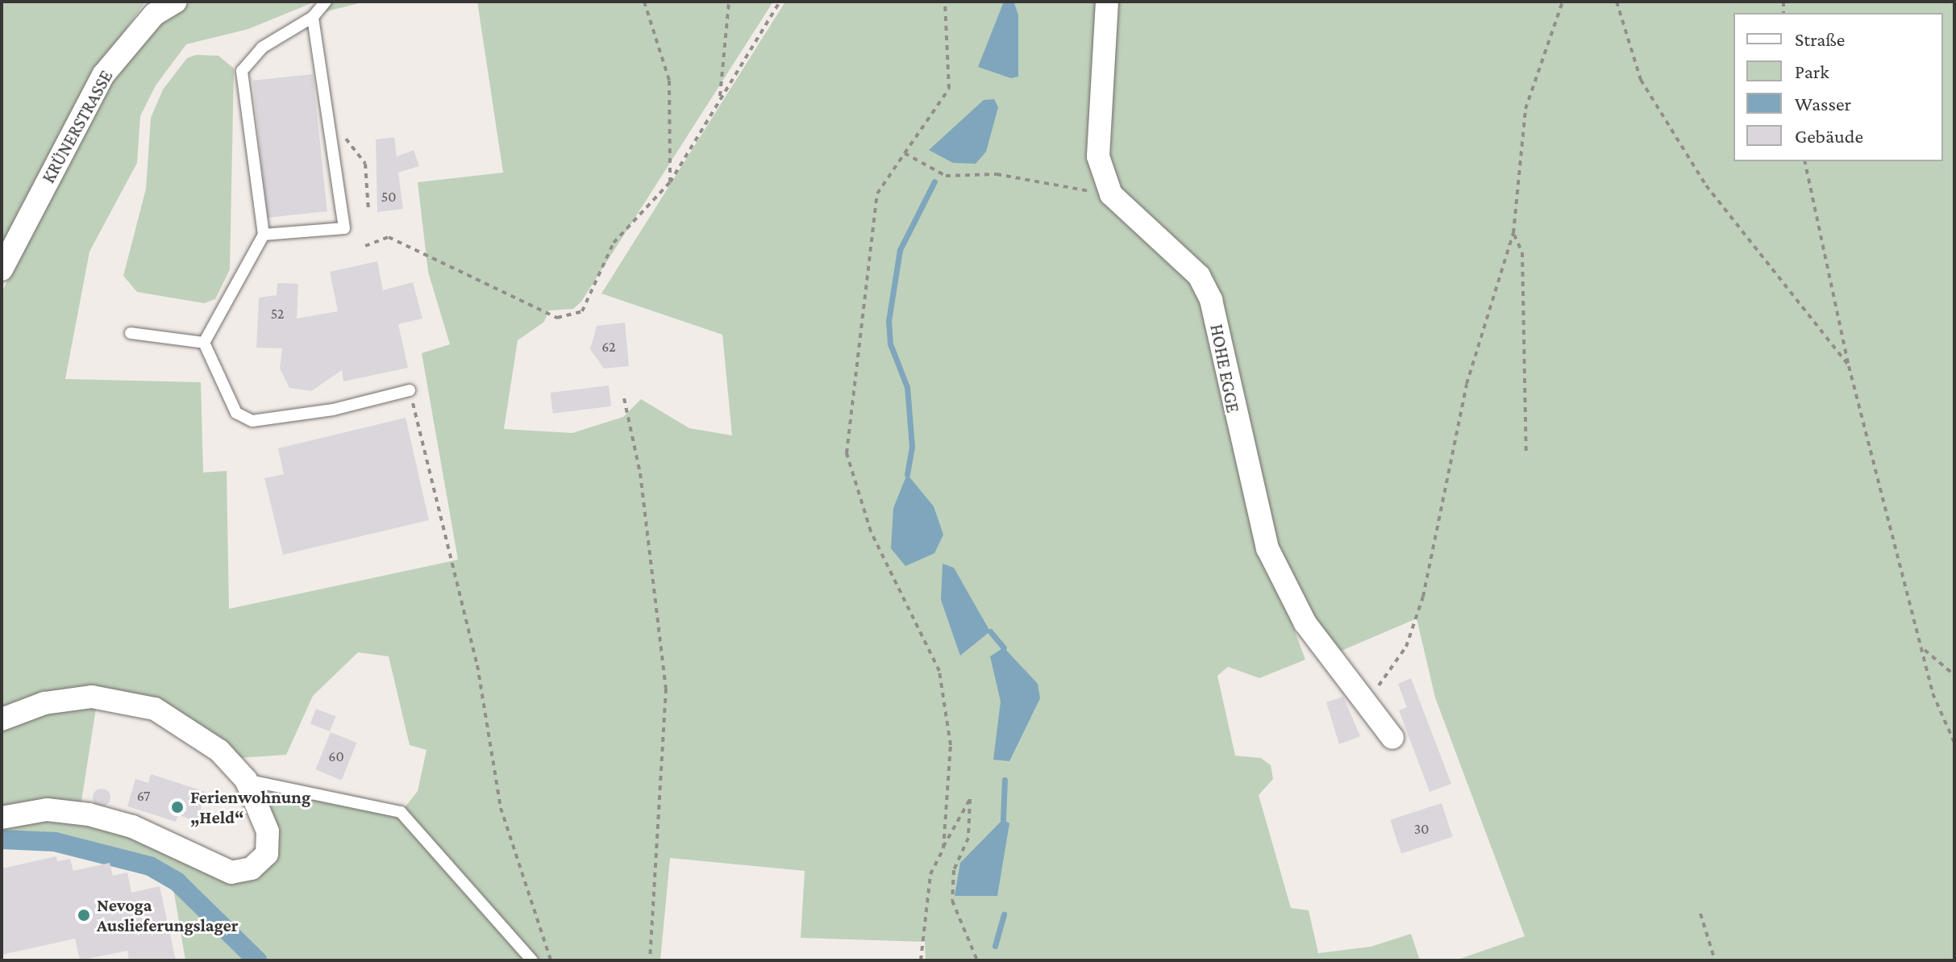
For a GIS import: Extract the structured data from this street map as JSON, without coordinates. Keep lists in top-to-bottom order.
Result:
{
  "streets": {
    "street": ["KRÜNERSTRASSE", "HOHE EGGE"]
  },
  "places": ["Ferienwohnung „Held“", "Nevoga Auslieferungslager"],
  "house_numbers": [
    "50",
    "52",
    "62",
    "60",
    "67",
    "30"
  ],
  "legend": [
    "Straße",
    "Park",
    "Wasser",
    "Gebäude"
  ]
}
